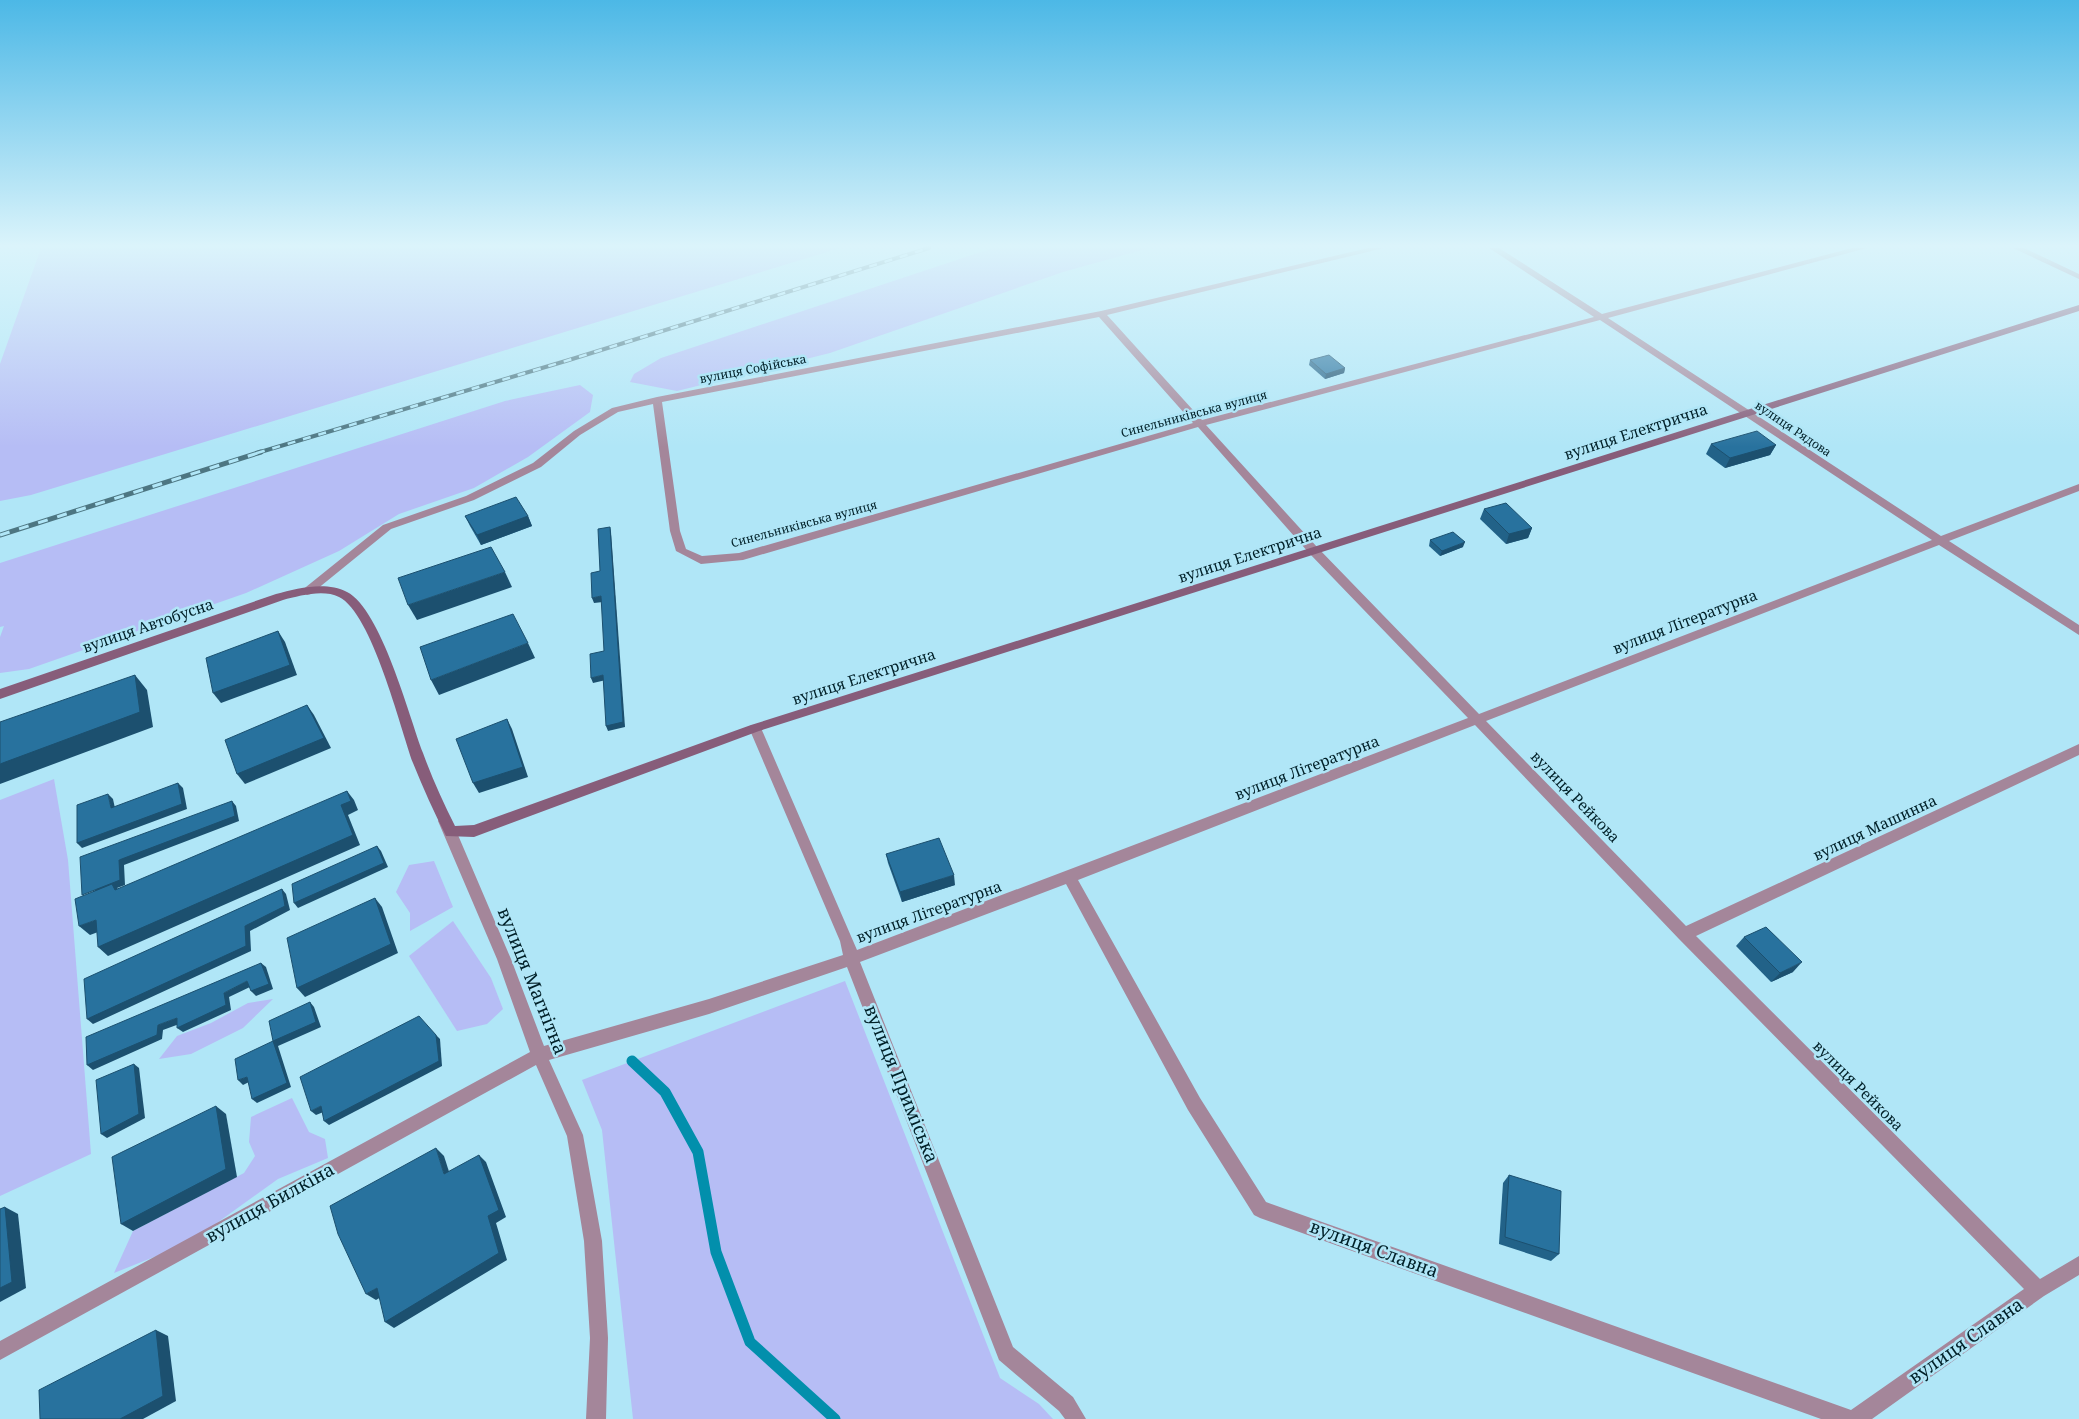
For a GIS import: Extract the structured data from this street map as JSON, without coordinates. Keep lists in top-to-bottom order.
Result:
{
  "streets": {
    "street": [
      "вулиця Софійська",
      "Синельниківська вулиця",
      "вулиця Рядова",
      "вулиця Електрична",
      "вулиця Літературна",
      "вулиця Автобусна",
      "вулиця Рейкова",
      "вулиця Машинна",
      "вулиця Магнітна",
      "вулиця Приміська",
      "вулиця Билкіна",
      "вулиця Славна"
    ]
  },
  "crossings": [
    ["вулиця Софійська", "Синельниківська вулиця"],
    ["вулиця Софійська", "вулиця Автобусна"],
    ["Синельниківська вулиця", "вулиця Рядова"],
    ["Синельниківська вулиця", "вулиця Автобусна"],
    ["Синельниківська вулиця", "вулиця Рейкова"],
    ["вулиця Рядова", "вулиця Електрична"],
    ["вулиця Рядова", "вулиця Літературна"],
    ["вулиця Електрична", "вулиця Рейкова"],
    ["вулиця Електрична", "вулиця Магнітна"],
    ["вулиця Електрична", "вулиця Приміська"],
    ["вулиця Літературна", "вулиця Рейкова"],
    ["вулиця Літературна", "вулиця Магнітна"],
    ["вулиця Літературна", "вулиця Приміська"],
    ["вулиця Літературна", "вулиця Билкіна"],
    ["вулиця Літературна", "вулиця Славна"],
    ["вулиця Автобусна", "вулиця Магнітна"],
    ["вулиця Рейкова", "вулиця Машинна"],
    ["вулиця Рейкова", "вулиця Славна"],
    ["вулиця Магнітна", "вулиця Билкіна"]
  ]
}
